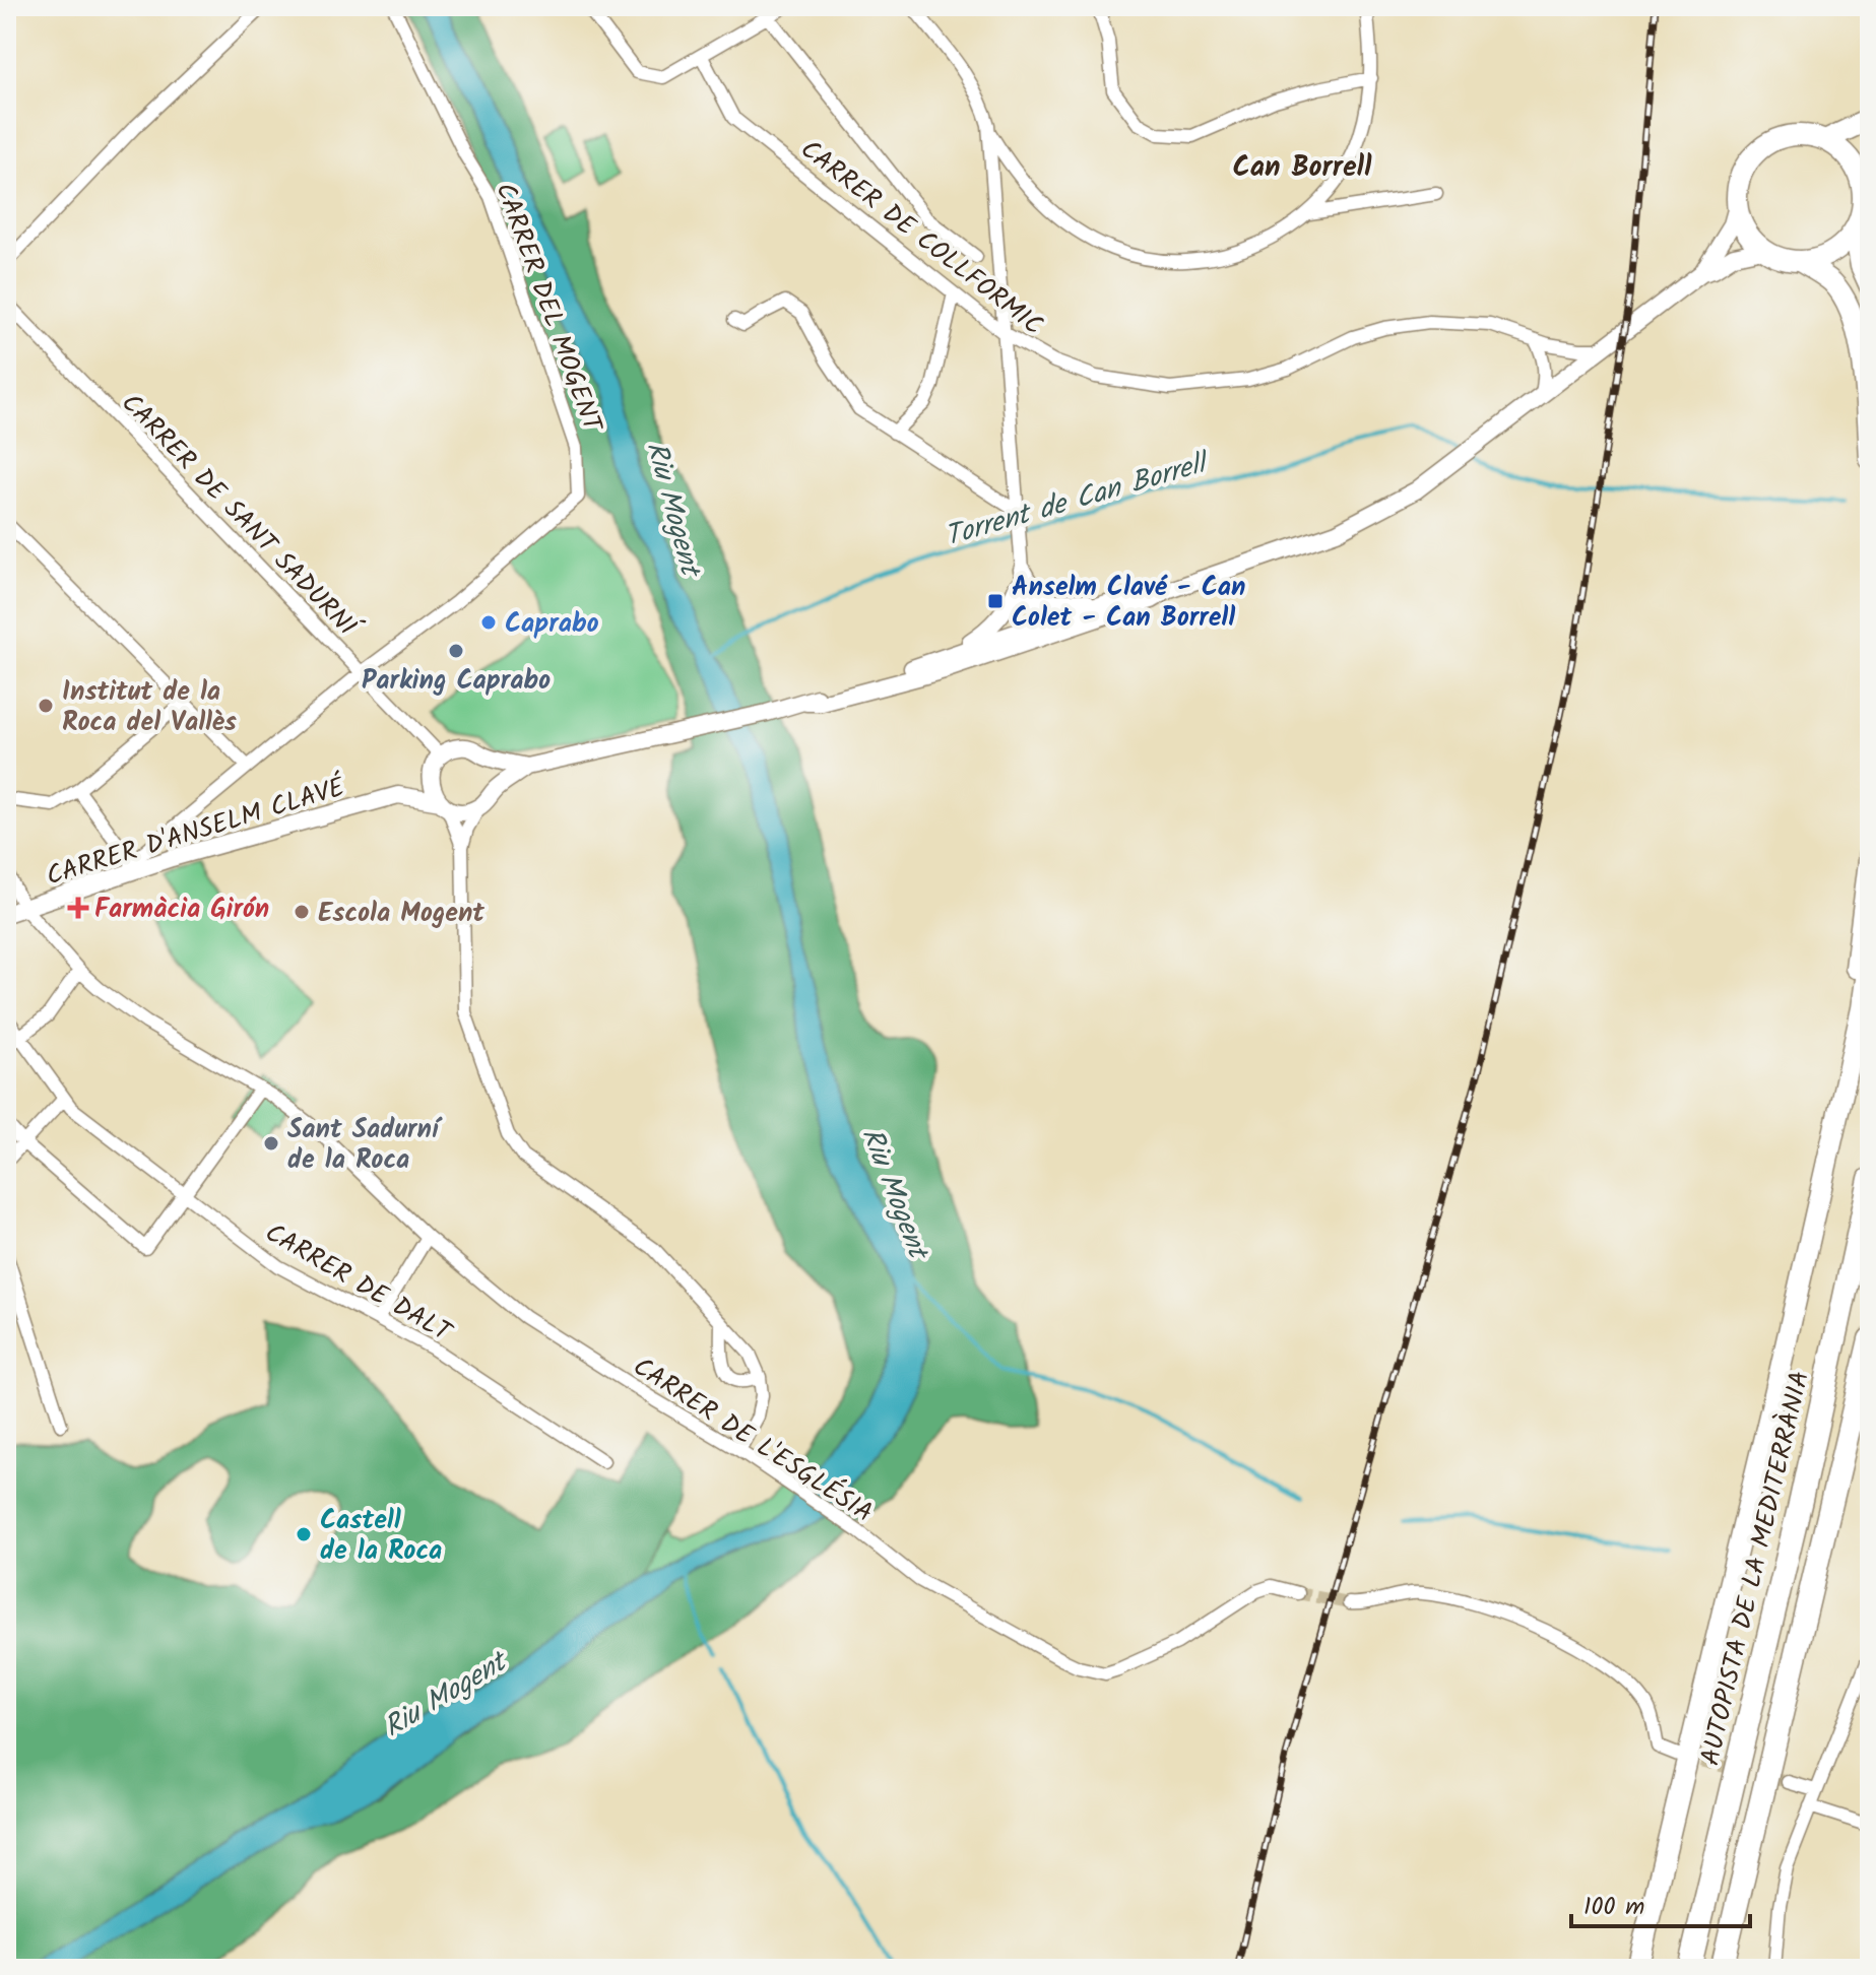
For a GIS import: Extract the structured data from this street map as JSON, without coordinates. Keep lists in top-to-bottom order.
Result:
{
  "streets": {
    "highway": ["AUTOPISTA DE LA MEDITERRÀNIA"],
    "street": [
      "CARRER DE COLLFORMIC",
      "CARRER DEL MOGENT",
      "CARRER DE SANT SADURNÍ",
      "CARRER D'ANSELM CLAVÉ",
      "CARRER DE DALT",
      "CARRER DE L'ESGLÉSIA"
    ]
  },
  "crossings": [
    ["CARRER DEL MOGENT", "CARRER DE SANT SADURNÍ"],
    ["CARRER D'ANSELM CLAVÉ", "CARRER DE L'ESGLÉSIA"]
  ],
  "districts": ["Can Borrell"],
  "water": ["Torrent de Can Borrell", "Riu Mogent"],
  "places": {
    "transit": ["Anselm Clavé - Can Colet - Can Borrell"],
    "other": [
      "Caprabo",
      "Parking Caprabo",
      "Institut de la Roca del Vallès",
      "Escola Mogent",
      "Sant Sadurní de la Roca",
      "Castell de la Roca"
    ],
    "health": ["Farmàcia Girón"]
  },
  "scale_bar": "100 m"
}
